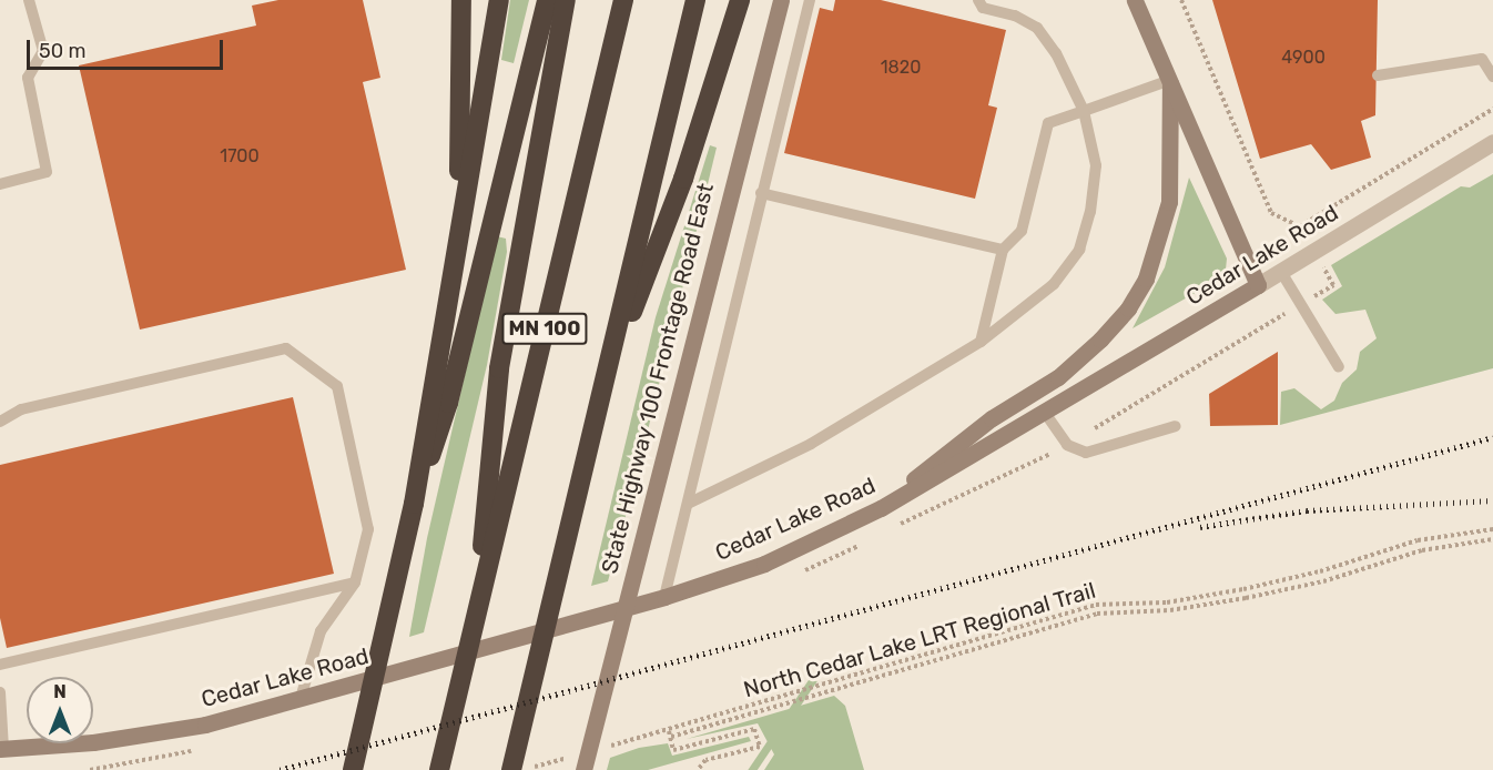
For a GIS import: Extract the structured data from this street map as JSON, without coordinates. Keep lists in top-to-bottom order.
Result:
{
  "streets": {
    "highway": ["MN 100"],
    "street": ["Cedar Lake Road", "State Highway 100 Frontage Road East"],
    "path": ["North Cedar Lake LRT Regional Trail"]
  },
  "house_numbers": ["4900", "1820", "1700"],
  "scale_bar": "50 m",
  "north": "top"
}
